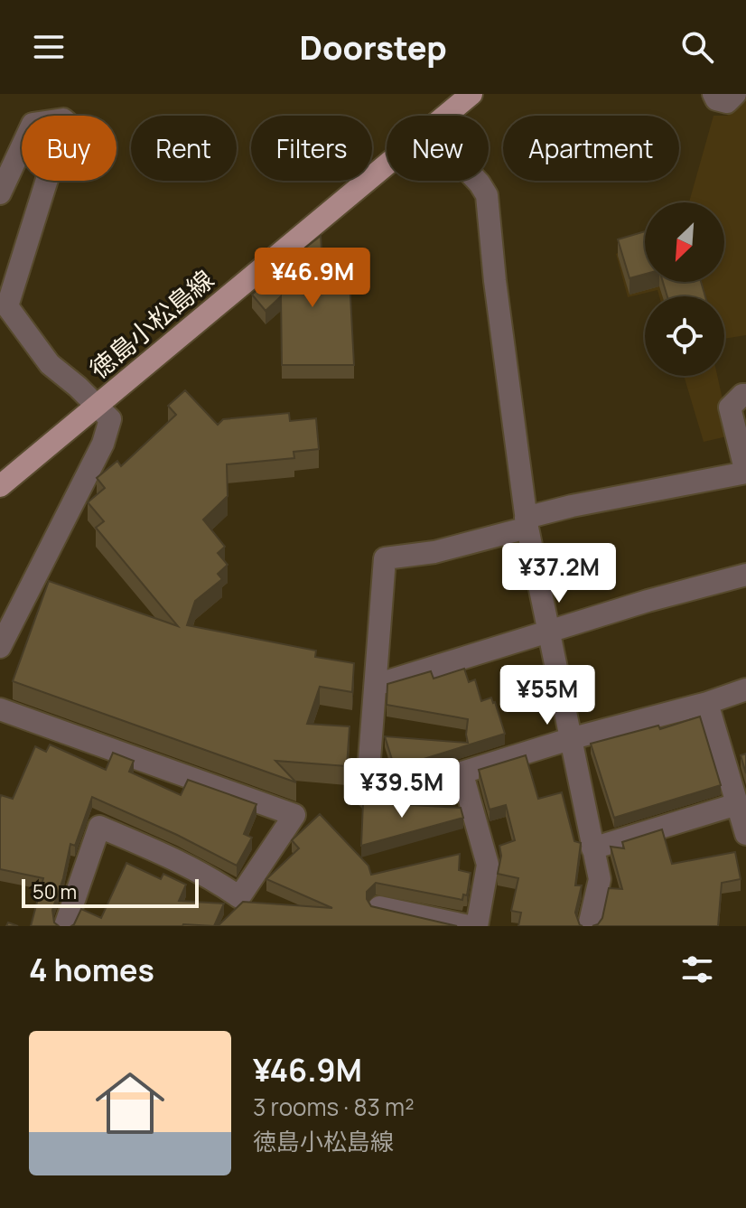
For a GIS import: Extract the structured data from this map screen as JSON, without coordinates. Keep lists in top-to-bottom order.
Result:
{
  "streets": {
    "main road": ["徳島小松島線"]
  },
  "scale_bar": "50 m",
  "north": "bottom left",
  "page": {
    "header": "Doorstep",
    "chip": [
      "Buy",
      "Rent",
      "Filters",
      "New",
      "Apartment"
    ],
    "price": [
      "¥46.9M",
      "¥37.2M",
      "¥55M",
      "¥39.5M"
    ],
    "scale": "50 m",
    "heading": "4 homes",
    "list": [
      {
        "name": "¥46.9M",
        "note": "3 rooms · 83 m² · 徳島小松島線"
      }
    ]
  }
}
